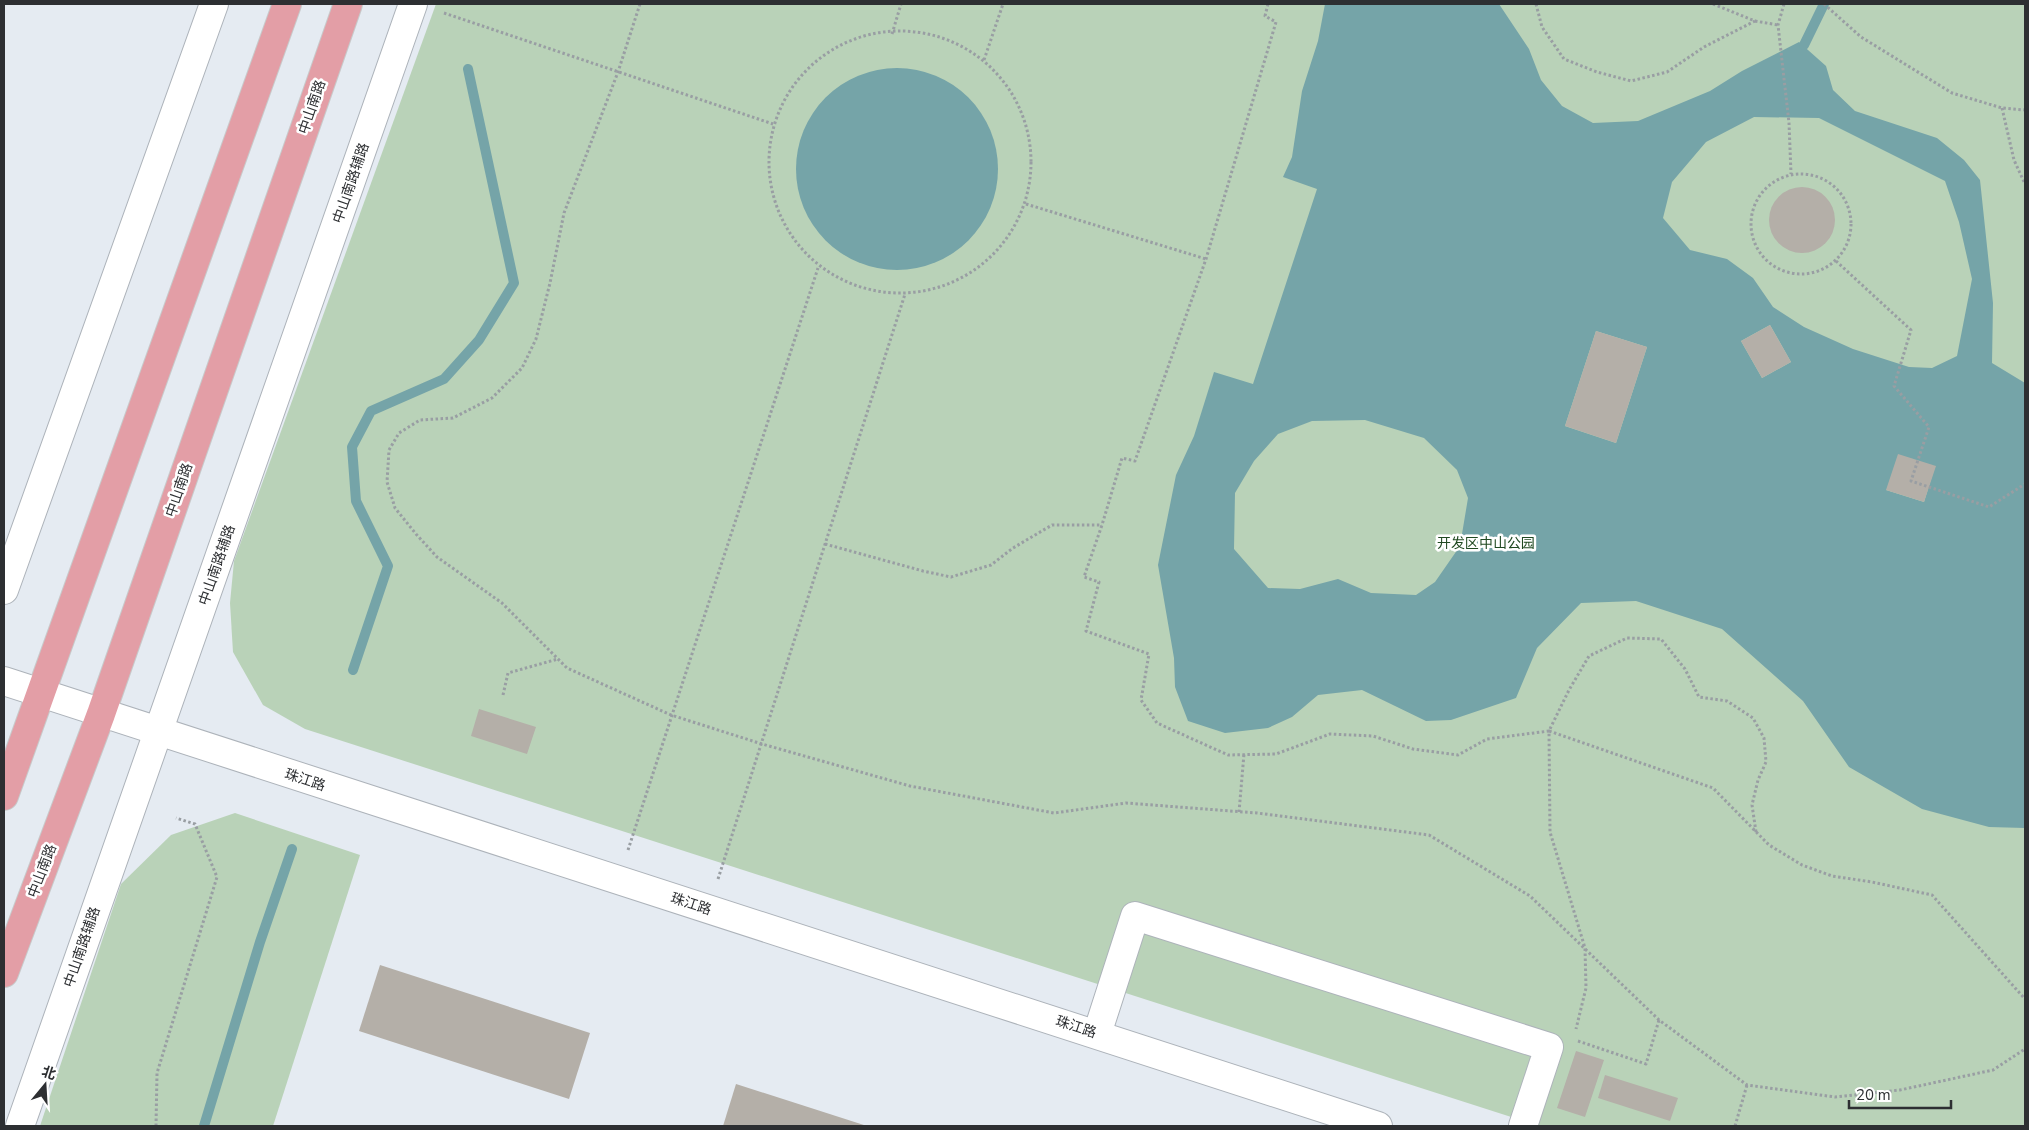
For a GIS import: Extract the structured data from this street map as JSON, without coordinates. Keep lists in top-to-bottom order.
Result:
{
  "streets": {
    "main road": ["中山南路"],
    "street": ["中山南路辅路", "珠江路"]
  },
  "crossings": [
    ["中山南路", "珠江路"],
    ["中山南路辅路", "珠江路"]
  ],
  "parks": ["开发区中山公园"],
  "scale_bar": "20 m",
  "north": "top"
}
